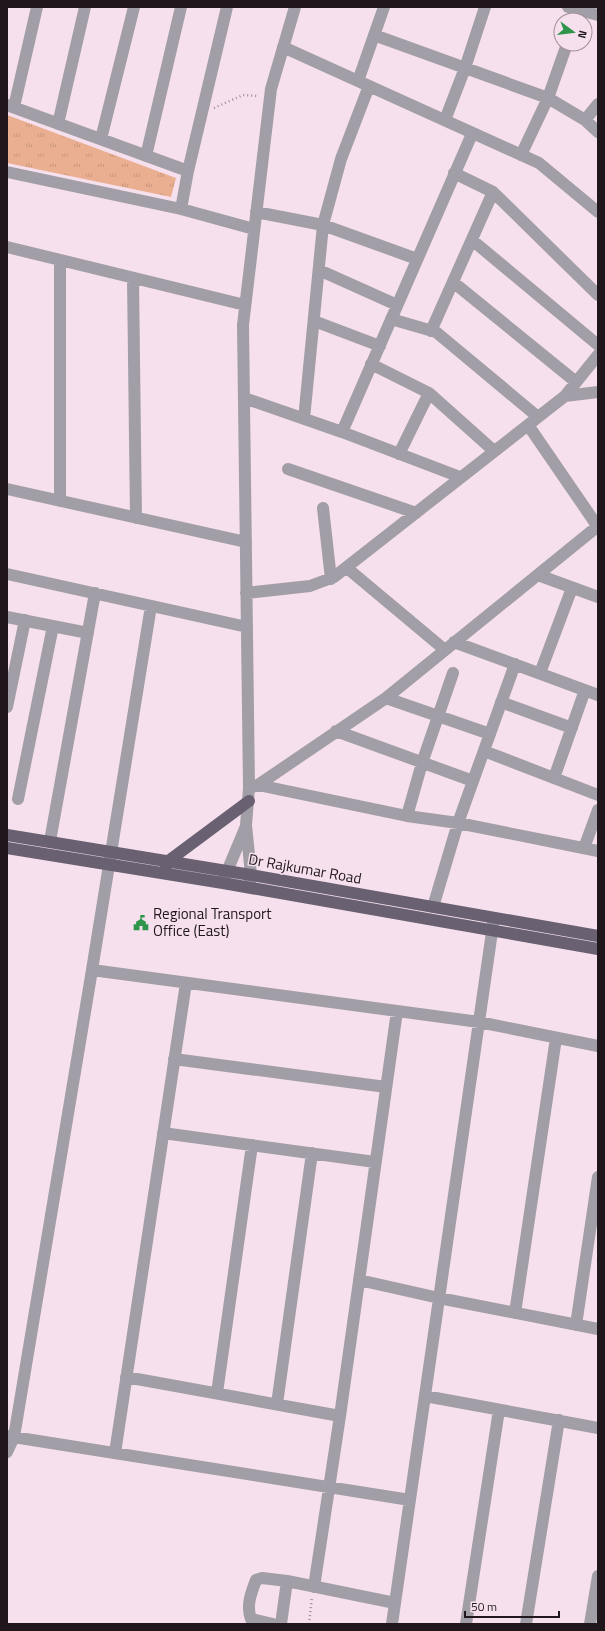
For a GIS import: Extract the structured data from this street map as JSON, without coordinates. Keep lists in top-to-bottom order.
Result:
{
  "streets": {
    "main road": ["Dr Rajkumar Road"]
  },
  "places": {
    "public building": ["Regional Transport Office (East)"]
  },
  "scale_bar": "50 m",
  "north": "right"
}
